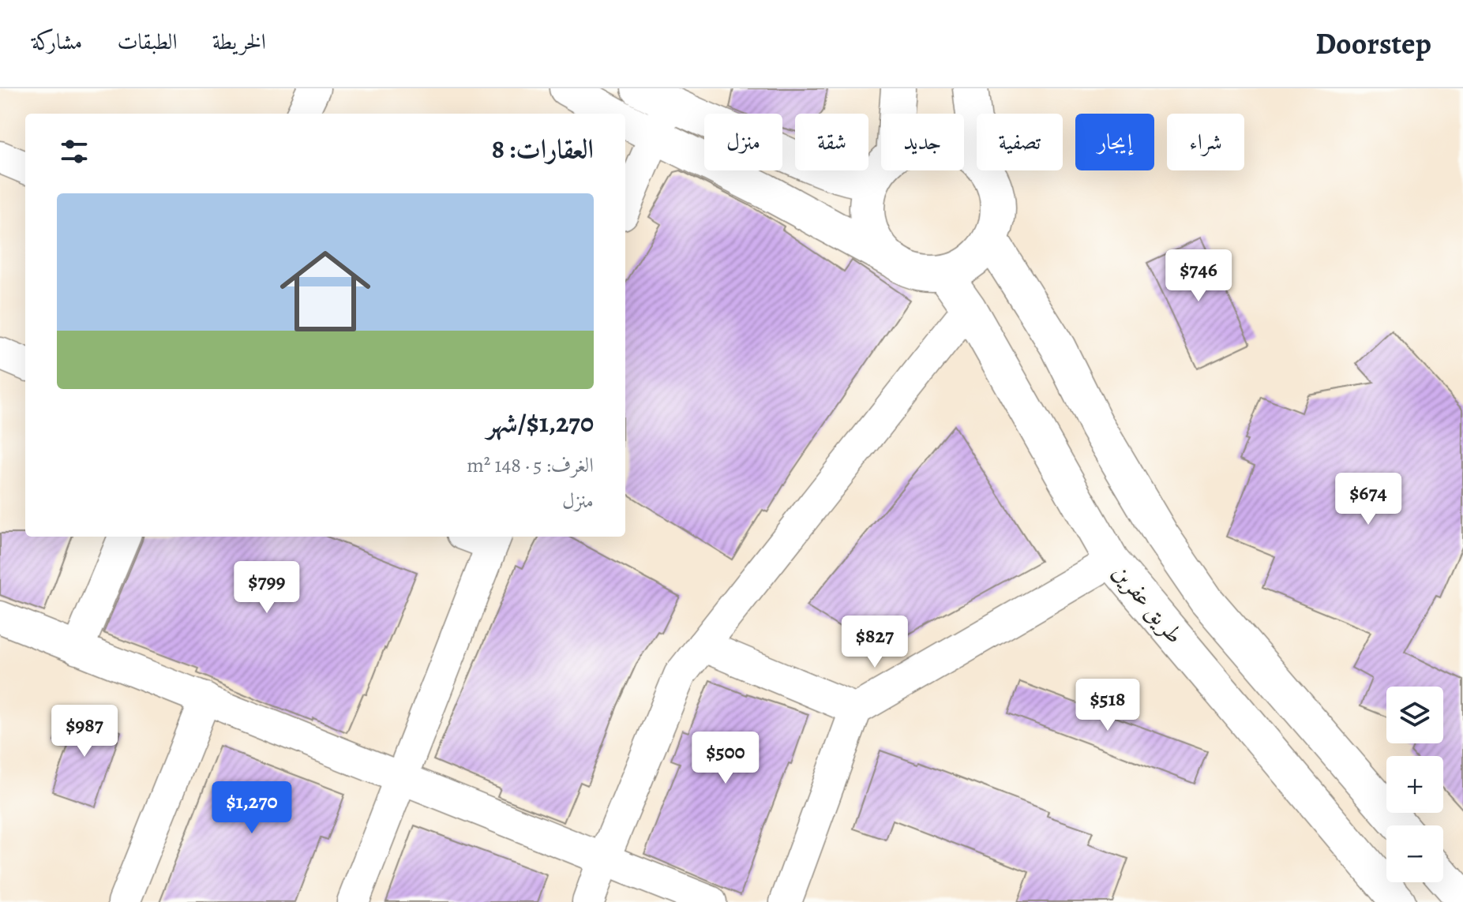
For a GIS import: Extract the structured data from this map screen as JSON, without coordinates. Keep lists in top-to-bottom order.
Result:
{
  "streets": {
    "main road": ["طريق عفرين"]
  },
  "page": {
    "header": "Doorstep",
    "nav": ["الخريطة", "الطبقات", "مشاركة"],
    "chip": [
      "شراء",
      "إيجار",
      "تصفية",
      "جديد",
      "شقة",
      "منزل"
    ],
    "heading": "العقارات: 8",
    "list": [
      {
        "name": "$1,270/شهر",
        "note": "الغرف: 5 · 148 m² · منزل"
      }
    ],
    "price": [
      "$746",
      "$674",
      "$799",
      "$827",
      "$518",
      "$987",
      "$500",
      "$1,270"
    ],
    "map_buttons": ["+", "−"]
  }
}
